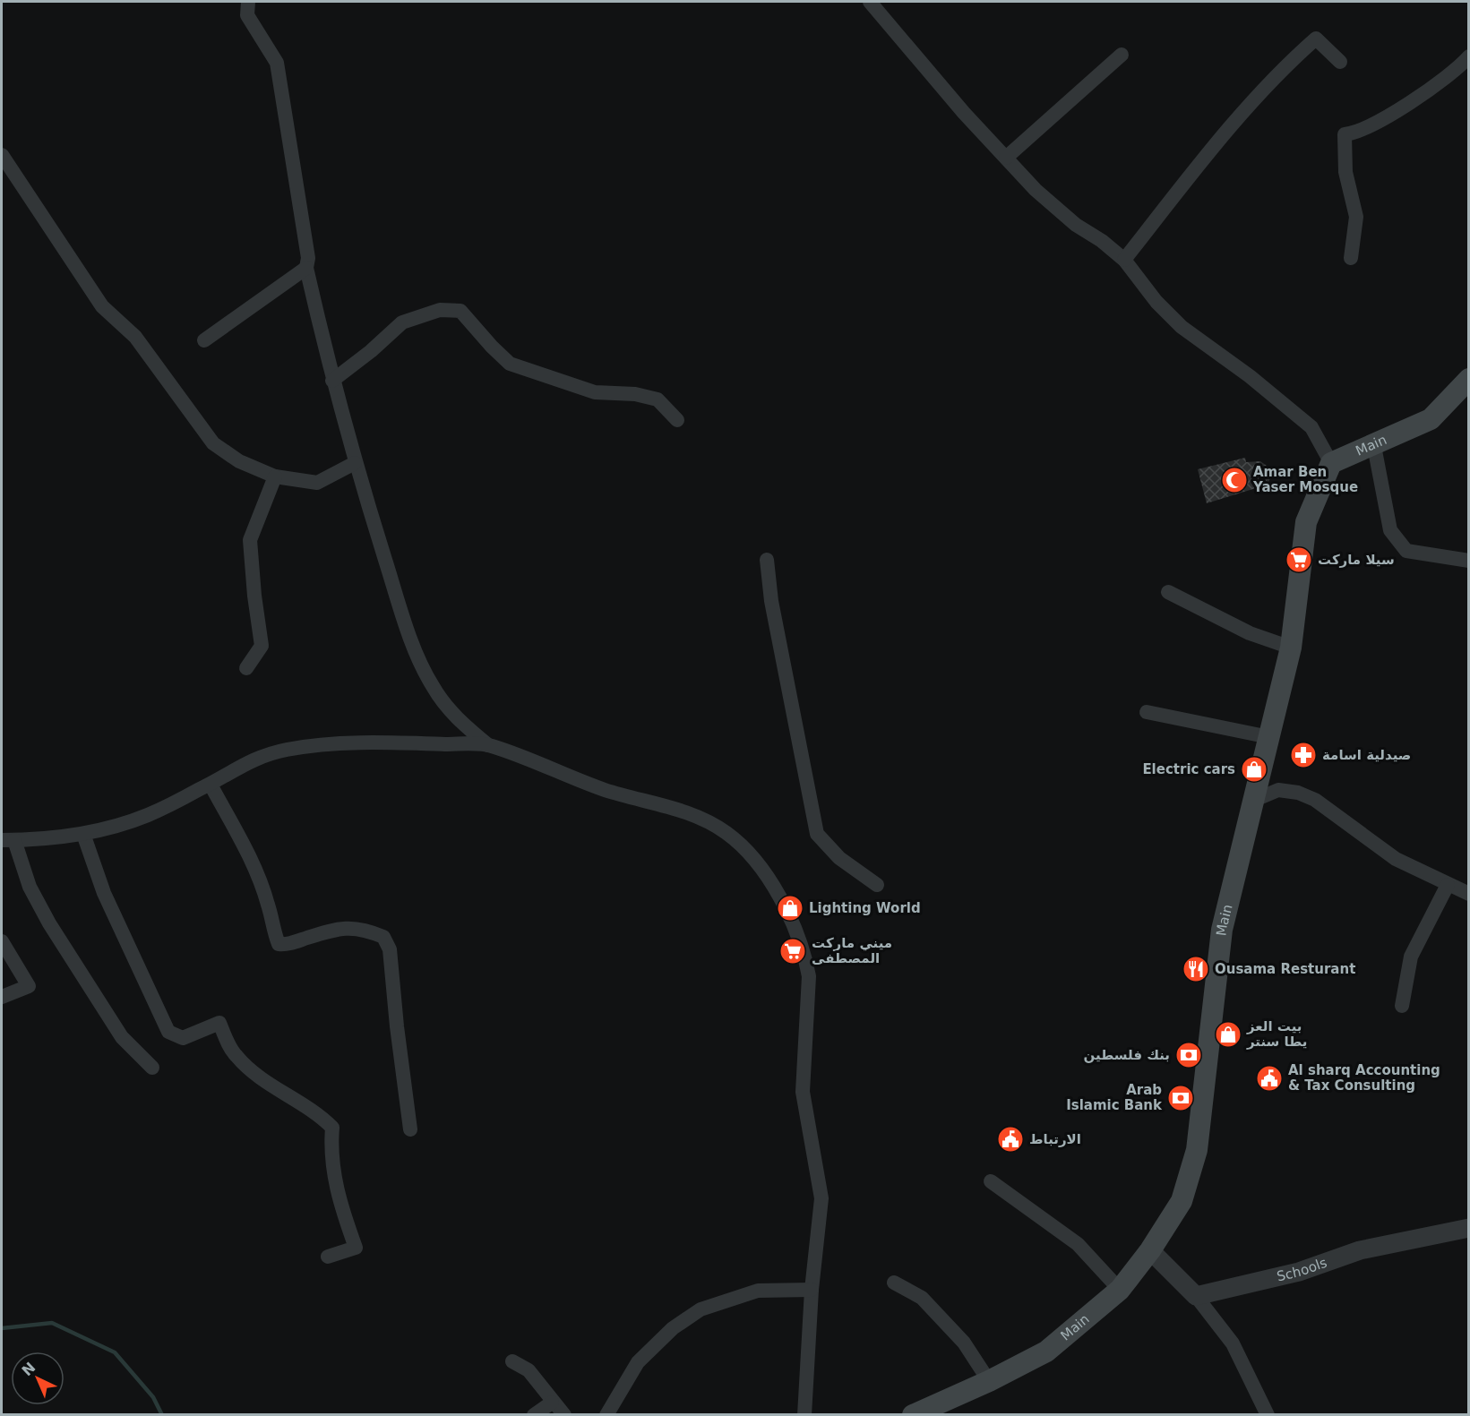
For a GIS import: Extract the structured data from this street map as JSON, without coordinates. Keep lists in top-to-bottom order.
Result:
{
  "streets": {
    "main road": ["Main"],
    "street": ["Schools"]
  },
  "places": {
    "mosque": ["Amar Ben Yaser Mosque"],
    "supermarket": ["سيلا ماركت", "ميني ماركت المصطفى"],
    "pharmacy": ["صيدلية اسامة"],
    "shop": ["Electric cars", "Lighting World", "بيت العز يطا سنتر"],
    "restaurant": ["Ousama Resturant"],
    "bank": ["بنك فلسطين", "Arab Islamic Bank"],
    "public building": ["Al sharq Accounting & Tax Consulting", "الارتباط"]
  },
  "north": "top left"
}
